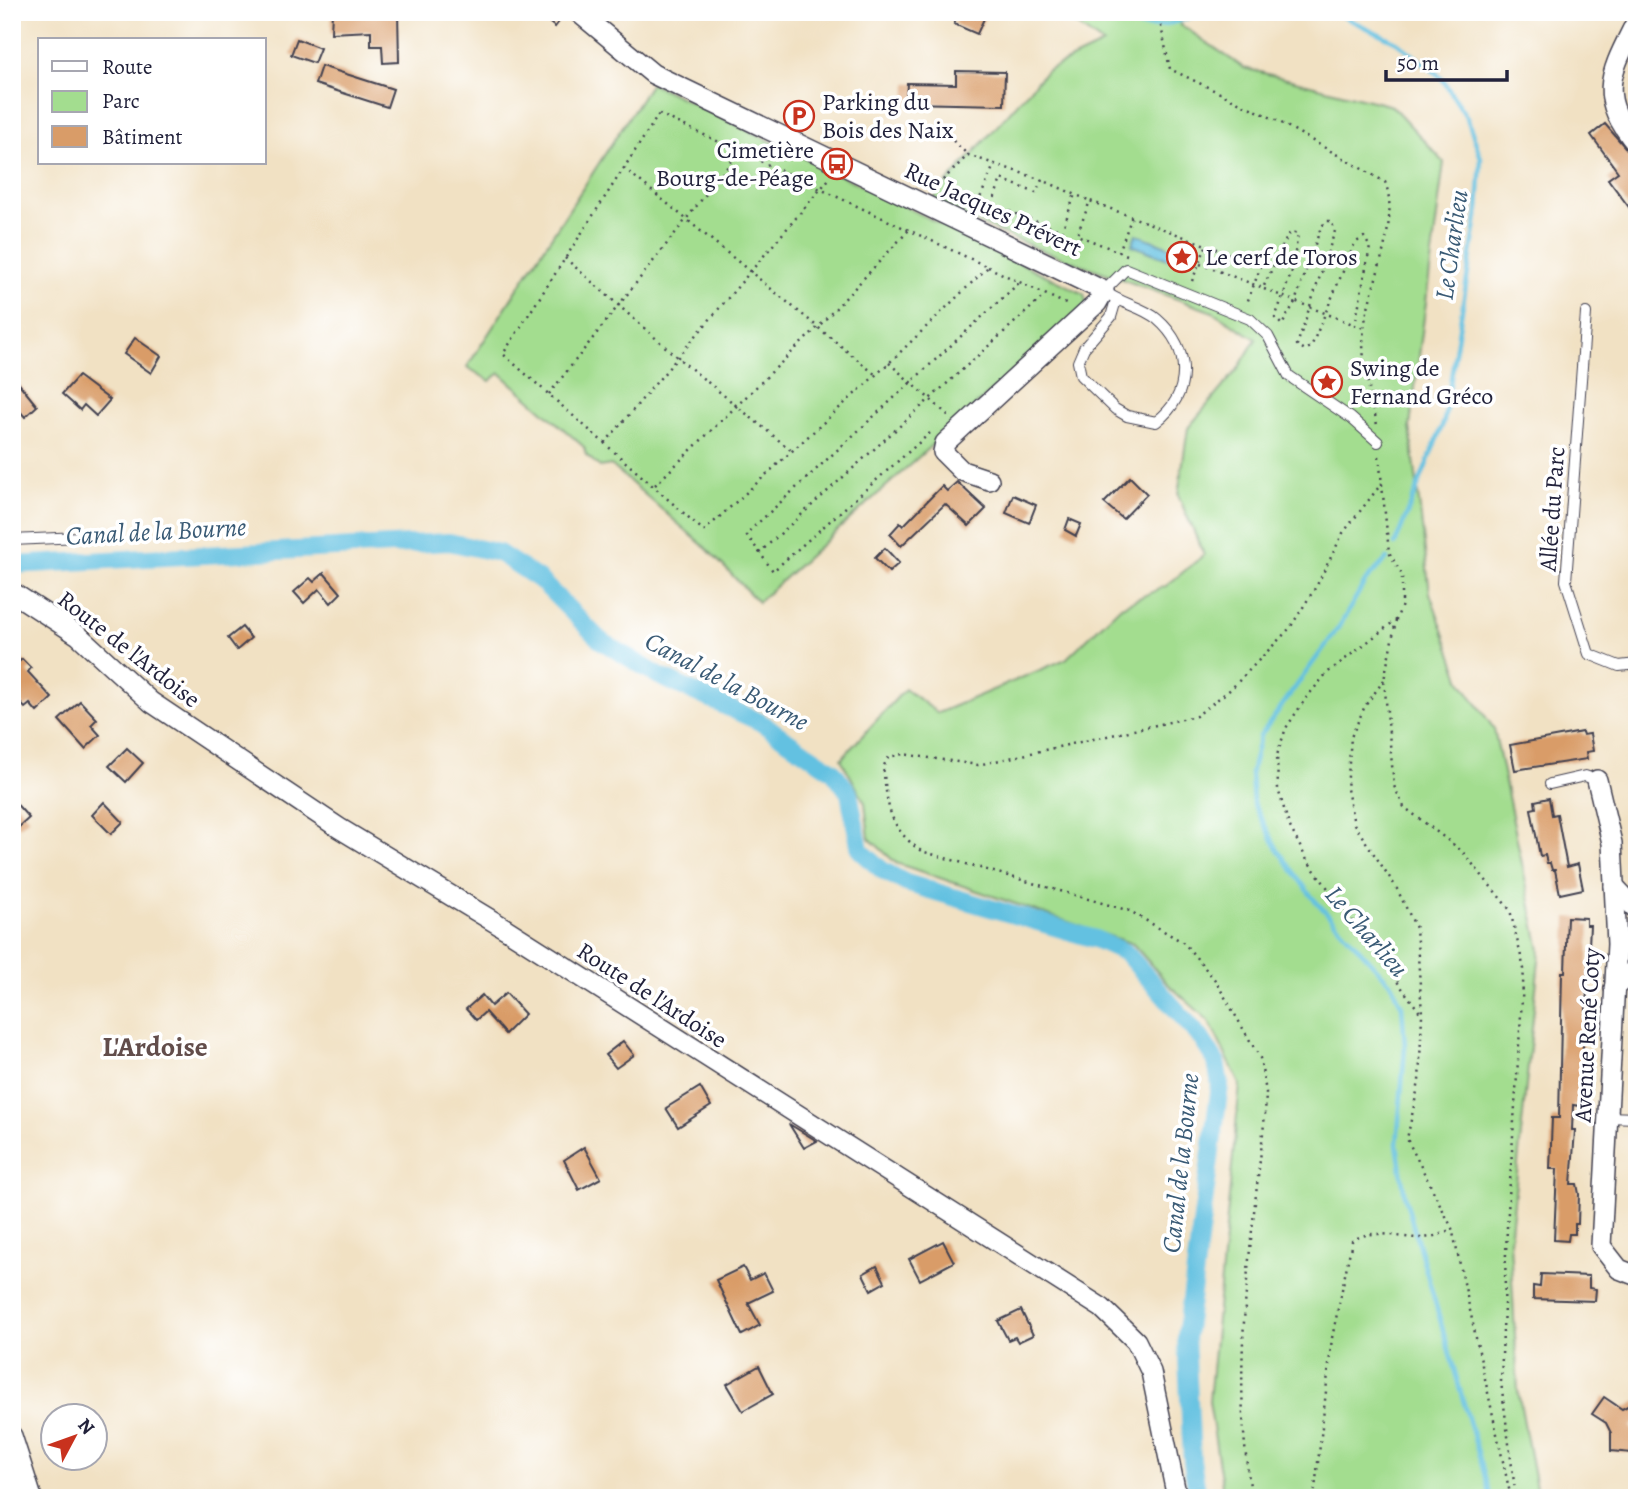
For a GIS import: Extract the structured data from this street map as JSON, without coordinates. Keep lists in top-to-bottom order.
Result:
{
  "streets": {
    "street": ["Rue Jacques Prévert", "Route de l'Ardoise", "Avenue René Coty"],
    "lane": ["Allée du Parc"]
  },
  "districts": ["L'Ardoise"],
  "water": ["Le Charlieu", "Canal de la Bourne"],
  "places": {
    "parking": ["Parking du Bois des Naix"],
    "bus stop": ["Cimetière Bourg-de-Péage"],
    "place": ["Le cerf de Toros", "Swing de Fernand Gréco"]
  },
  "legend": ["Route", "Parc", "Bâtiment"],
  "scale_bar": "50 m",
  "north": "top right"
}
